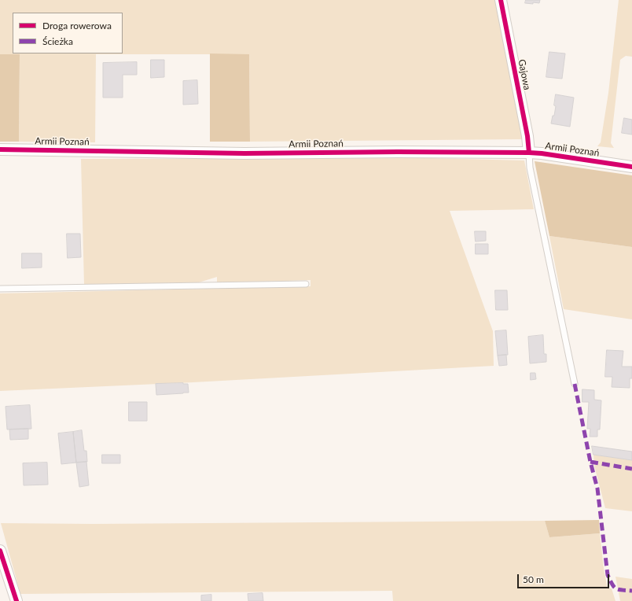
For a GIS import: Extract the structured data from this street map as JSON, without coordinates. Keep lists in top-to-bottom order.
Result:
{
  "streets": {
    "street": ["Gajowa", "Armii Poznań"]
  },
  "crossings": [
    ["Gajowa", "Armii Poznań"]
  ],
  "legend": ["Droga rowerowa", "Ścieżka"],
  "scale_bar": "50 m"
}
